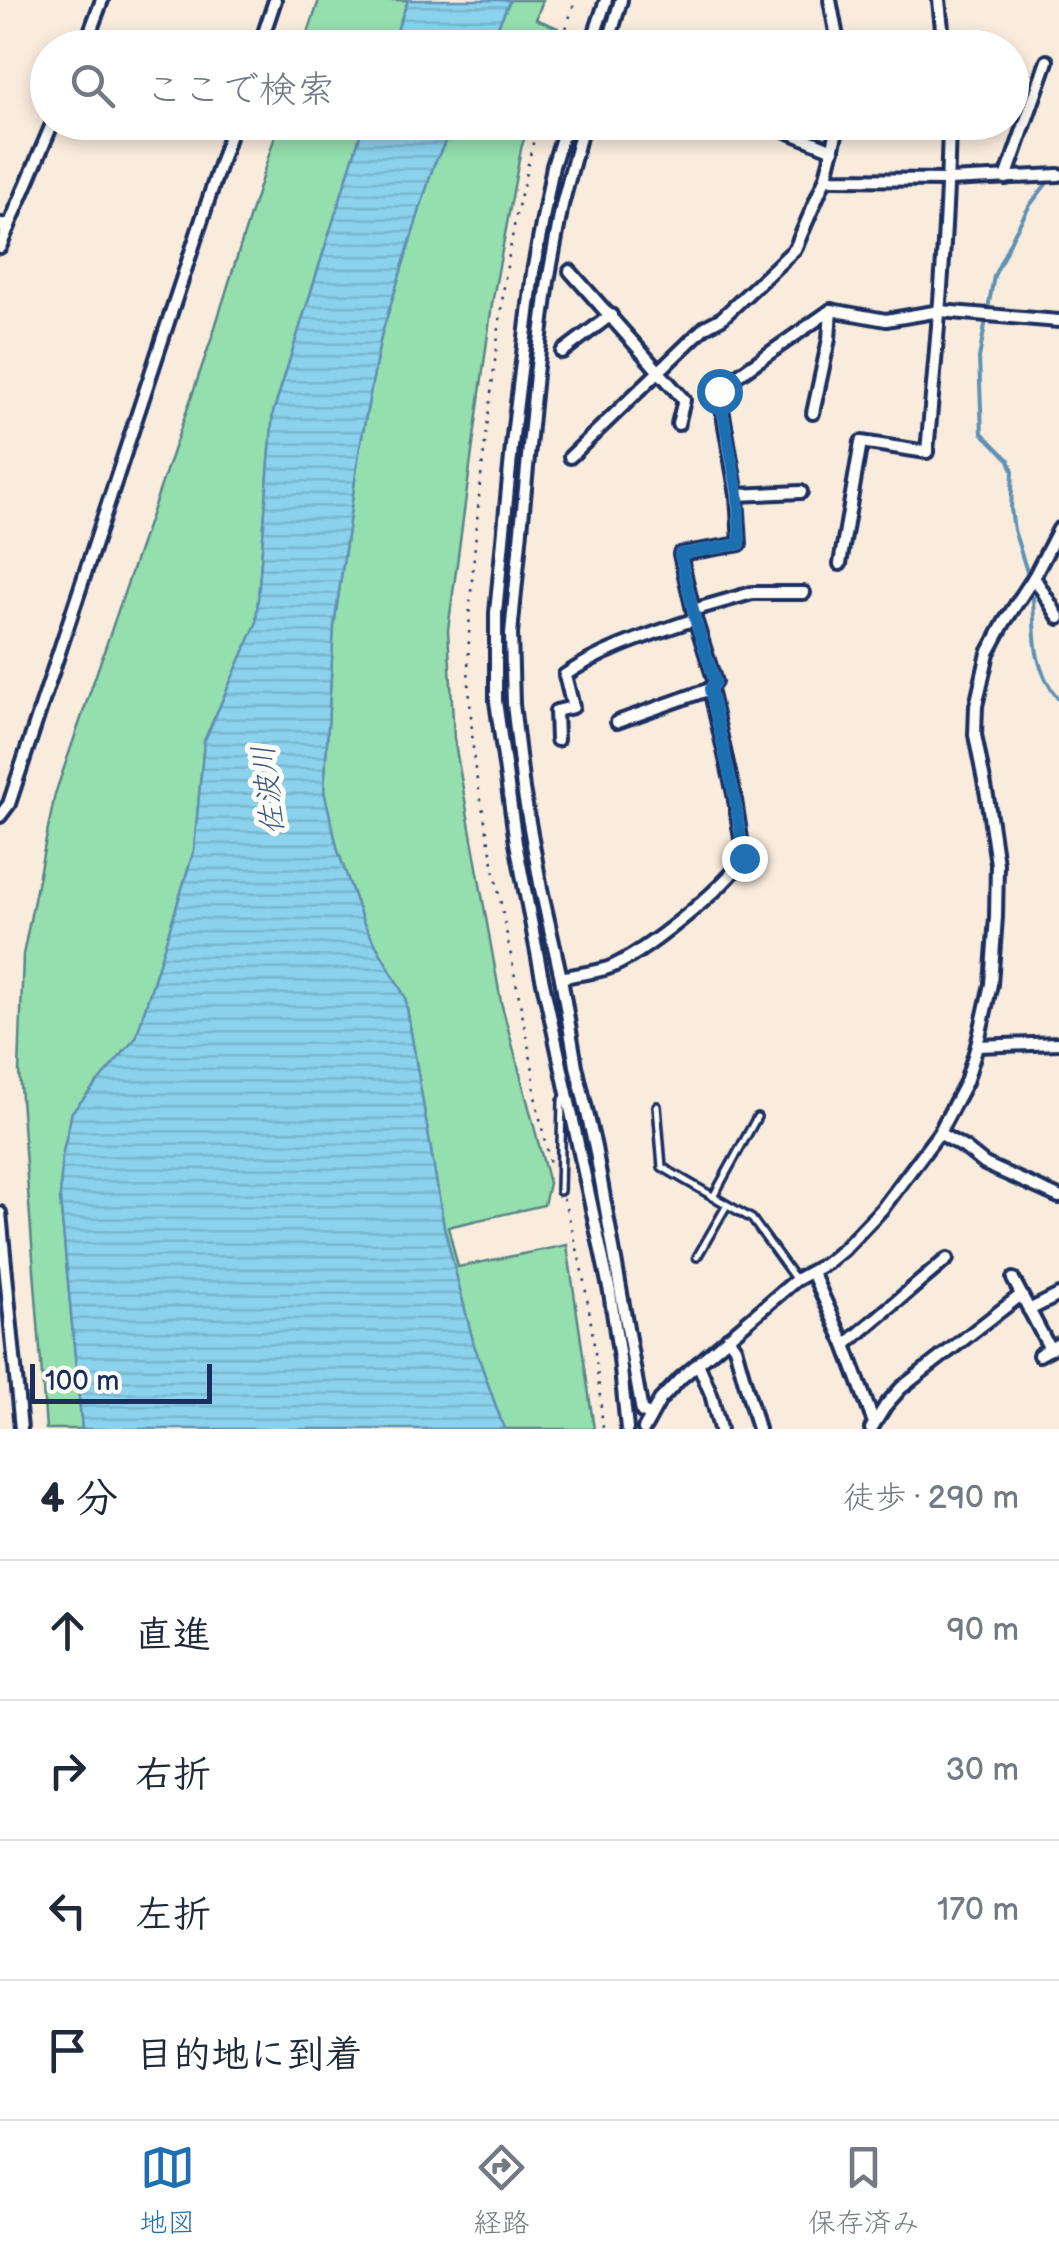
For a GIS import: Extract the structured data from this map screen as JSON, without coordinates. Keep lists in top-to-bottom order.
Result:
{
  "water": ["佐波川"],
  "scale_bar": "100 m",
  "page": {
    "search": "ここで検索",
    "scale": "100 m",
    "heading": ["4 分", "徒歩 · 290 m"],
    "list": [
      ["直進", "90 m"],
      ["右折", "30 m"],
      ["左折", "170 m"],
      "目的地に到着"
    ],
    "nav": ["地図", "経路", "保存済み"]
  }
}
